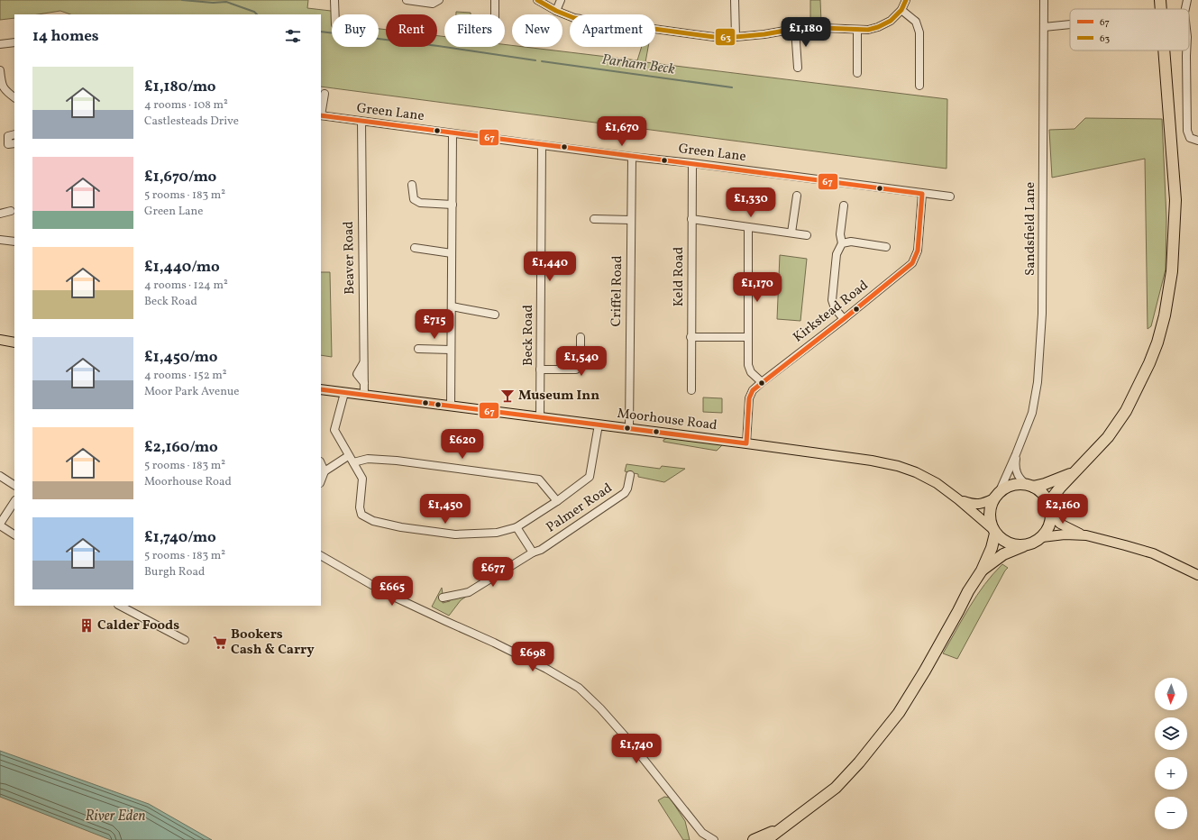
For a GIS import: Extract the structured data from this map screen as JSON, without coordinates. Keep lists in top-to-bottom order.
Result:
{
  "streets": {
    "main road": ["Moorhouse Road"],
    "street": [
      "Green Lane",
      "Sandsfield Lane",
      "Beaver Road",
      "Keld Road",
      "Criffel Road",
      "Kirkstead Road",
      "Beck Road",
      "Palmer Road"
    ]
  },
  "crossings": [
    ["Green Lane", "Beaver Road"],
    ["Green Lane", "Keld Road"],
    ["Green Lane", "Criffel Road"],
    ["Green Lane", "Kirkstead Road"],
    ["Green Lane", "Beck Road"],
    ["Sandsfield Lane", "Moorhouse Road"],
    ["Beaver Road", "Moorhouse Road"],
    ["Criffel Road", "Moorhouse Road"],
    ["Kirkstead Road", "Moorhouse Road"],
    ["Beck Road", "Moorhouse Road"]
  ],
  "water": ["Parham Beck", "River Eden"],
  "places": {
    "bar": ["Museum Inn"],
    "building": ["Calder Foods"],
    "supermarket": ["Bookers Cash & Carry"]
  },
  "lines": ["transit line 63", "transit line 67"],
  "legend": ["67", "63"],
  "north": "bottom",
  "page": {
    "chip": [
      "Buy",
      "Rent",
      "Filters",
      "New",
      "Apartment"
    ],
    "heading": "14 homes",
    "price": [
      "£1,180",
      "£1,670",
      "£1,330",
      "£1,440",
      "£1,170",
      "£715",
      "£1,540",
      "£620",
      "£1,450",
      "£2,160",
      "£677",
      "£665",
      "£698",
      "£1,740"
    ],
    "list": [
      {
        "name": "£1,180/mo",
        "note": "4 rooms · 108 m² · Castlesteads Drive"
      },
      {
        "name": "£1,670/mo",
        "note": "5 rooms · 183 m² · Green Lane"
      },
      {
        "name": "£1,440/mo",
        "note": "4 rooms · 124 m² · Beck Road"
      },
      {
        "name": "£1,450/mo",
        "note": "4 rooms · 152 m² · Moor Park Avenue"
      },
      {
        "name": "£2,160/mo",
        "note": "5 rooms · 183 m² · Moorhouse Road"
      },
      {
        "name": "£1,740/mo",
        "note": "5 rooms · 183 m² · Burgh Road"
      }
    ],
    "map_buttons": ["+", "−"]
  }
}
